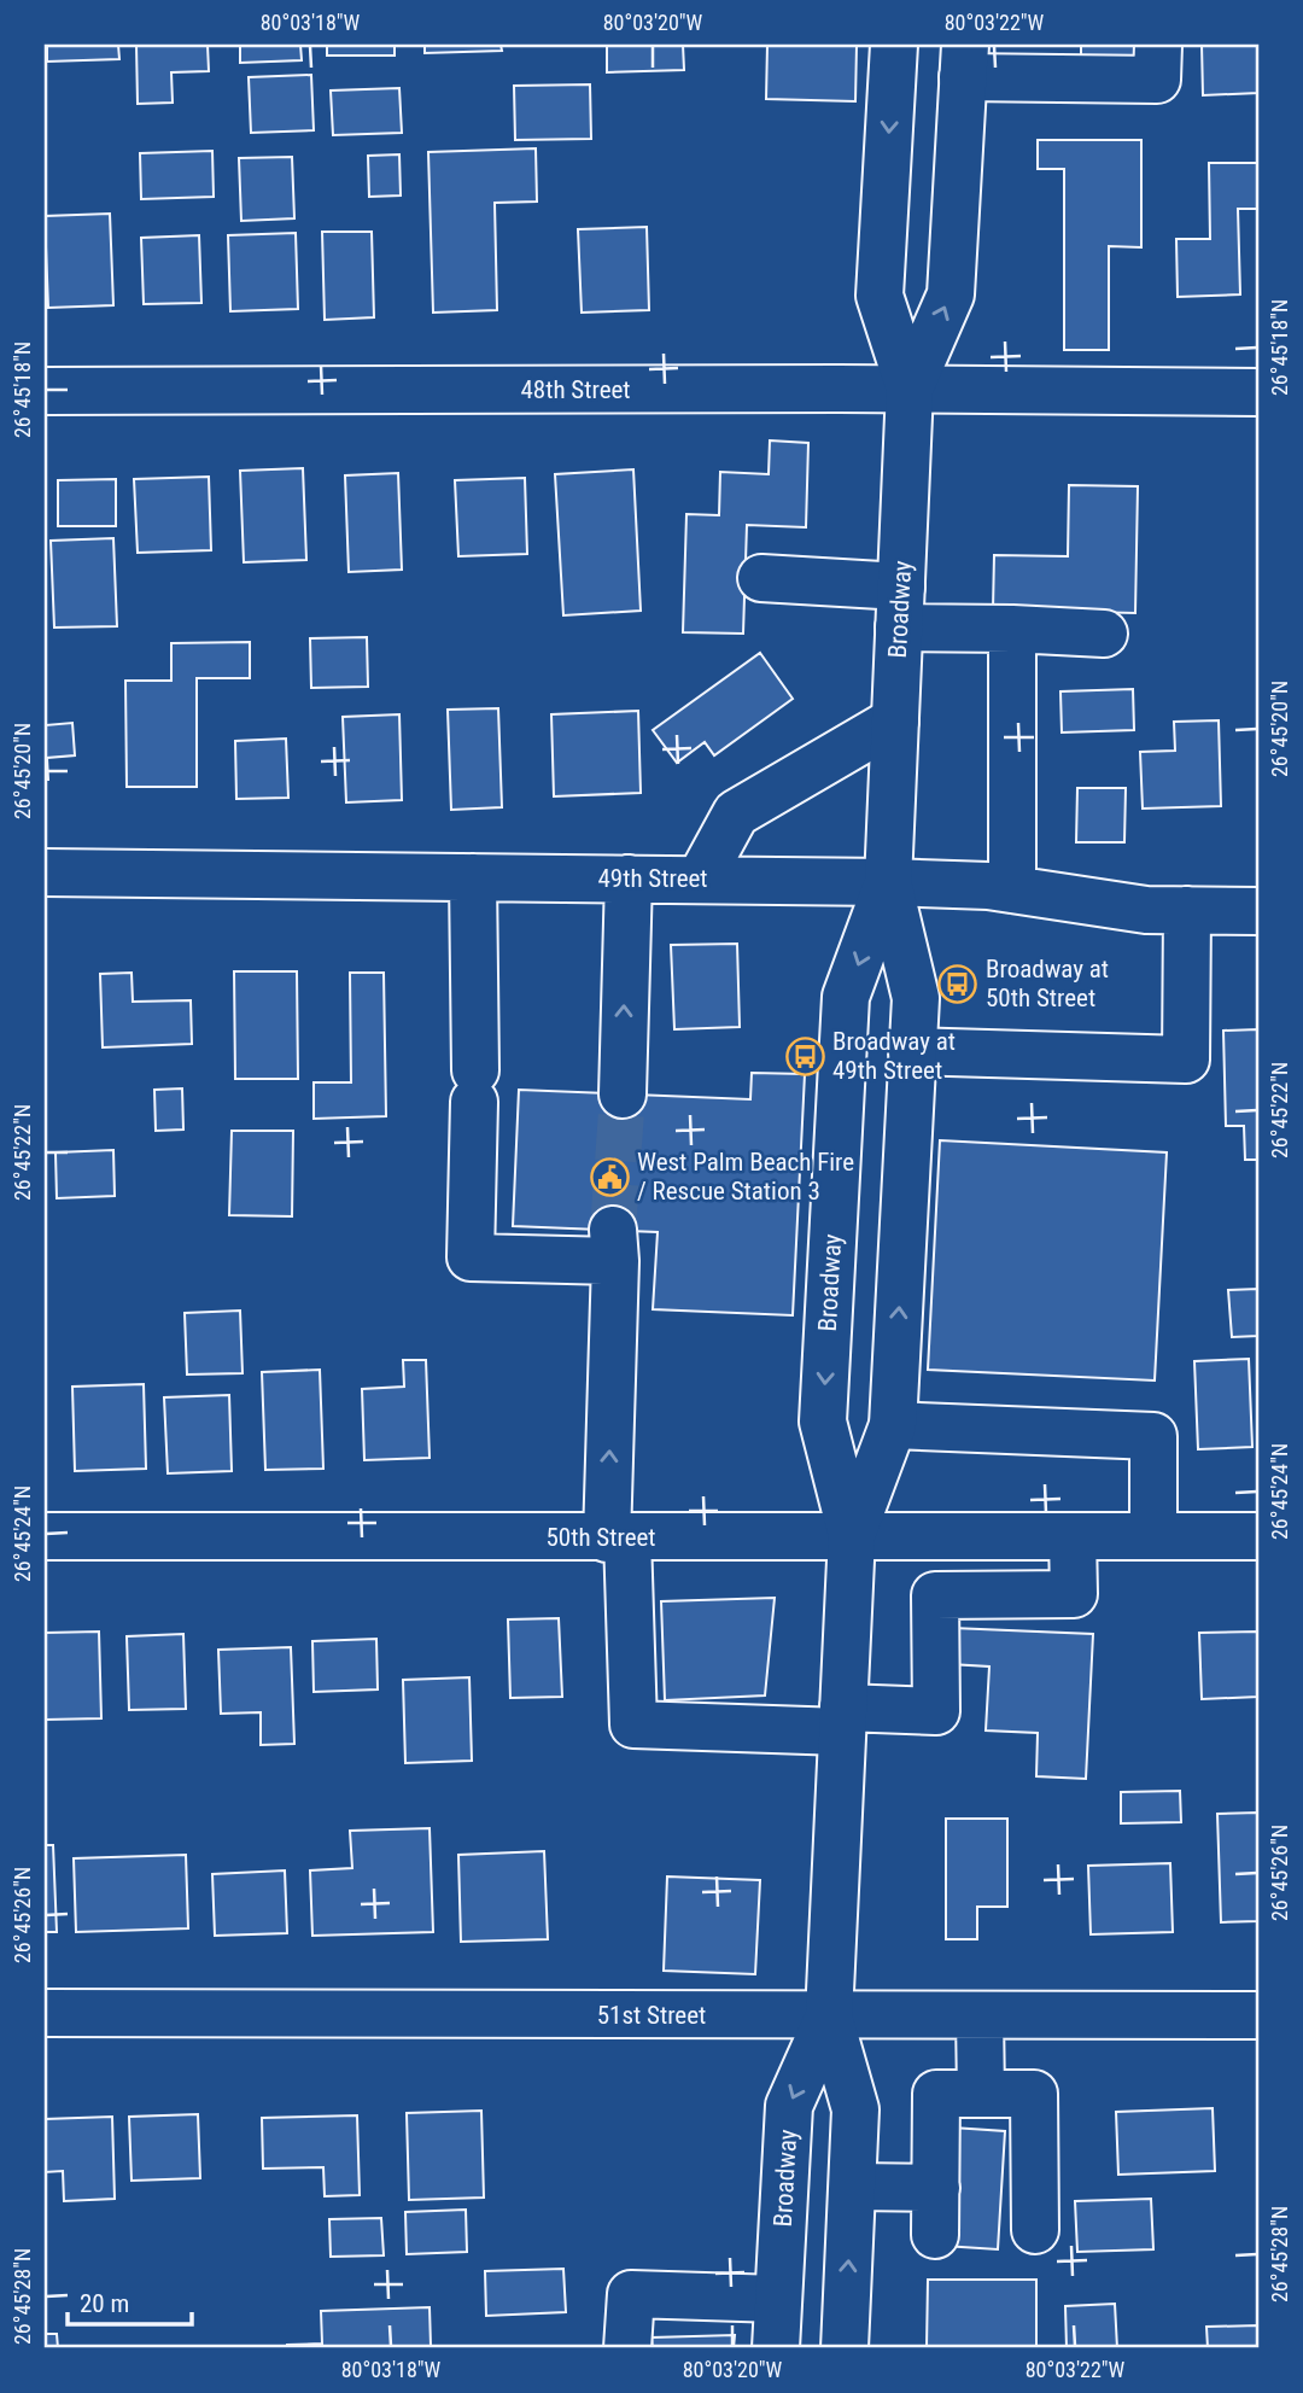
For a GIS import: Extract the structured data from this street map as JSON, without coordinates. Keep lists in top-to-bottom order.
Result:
{
  "streets": {
    "street": [
      "48th Street",
      "Broadway",
      "49th Street",
      "50th Street",
      "51st Street"
    ]
  },
  "crossings": [
    ["48th Street", "Broadway"],
    ["Broadway", "49th Street"],
    ["Broadway", "50th Street"],
    ["Broadway", "51st Street"]
  ],
  "places": {
    "bus stop": ["Broadway at 50th Street", "Broadway at 49th Street"],
    "public building": ["West Palm Beach Fire / Rescue Station 3"]
  },
  "scale_bar": "20 m",
  "coordinates": [
    "80°03'18\"W",
    "80°03'20\"W",
    "80°03'22\"W",
    "26°45'18\"N",
    "26°45'20\"N",
    "26°45'22\"N",
    "26°45'24\"N",
    "26°45'26\"N",
    "26°45'28\"N"
  ]
}
